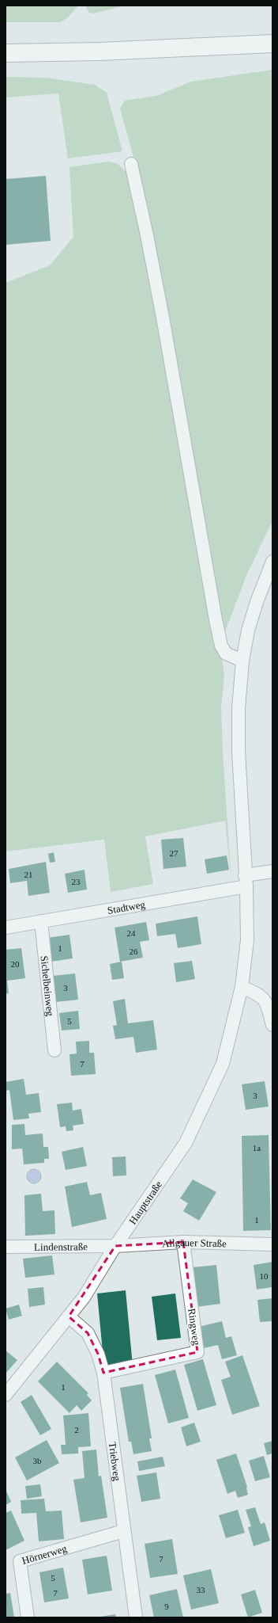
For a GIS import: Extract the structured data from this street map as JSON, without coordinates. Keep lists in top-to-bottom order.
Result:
{
  "streets": {
    "street": [
      "Stadtweg",
      "Sichelbeinweg",
      "Hauptstraße",
      "Allgäuer Straße",
      "Lindenstraße",
      "Ringweg",
      "Triebweg",
      "Hörnerweg"
    ]
  },
  "crossings": [
    ["Stadtweg", "Sichelbeinweg"],
    ["Stadtweg", "Hauptstraße"],
    ["Hauptstraße", "Allgäuer Straße"],
    ["Hauptstraße", "Lindenstraße"],
    ["Hauptstraße", "Triebweg"],
    ["Allgäuer Straße", "Lindenstraße"],
    ["Allgäuer Straße", "Ringweg"],
    ["Ringweg", "Triebweg"],
    ["Triebweg", "Hörnerweg"]
  ],
  "house_numbers": [
    "27",
    "21",
    "23",
    "24",
    "1",
    "26",
    "20",
    "3",
    "5",
    "7",
    "3",
    "1a",
    "1",
    "10",
    "1",
    "2",
    "3b",
    "7",
    "5",
    "33",
    "7",
    "9"
  ]
}
